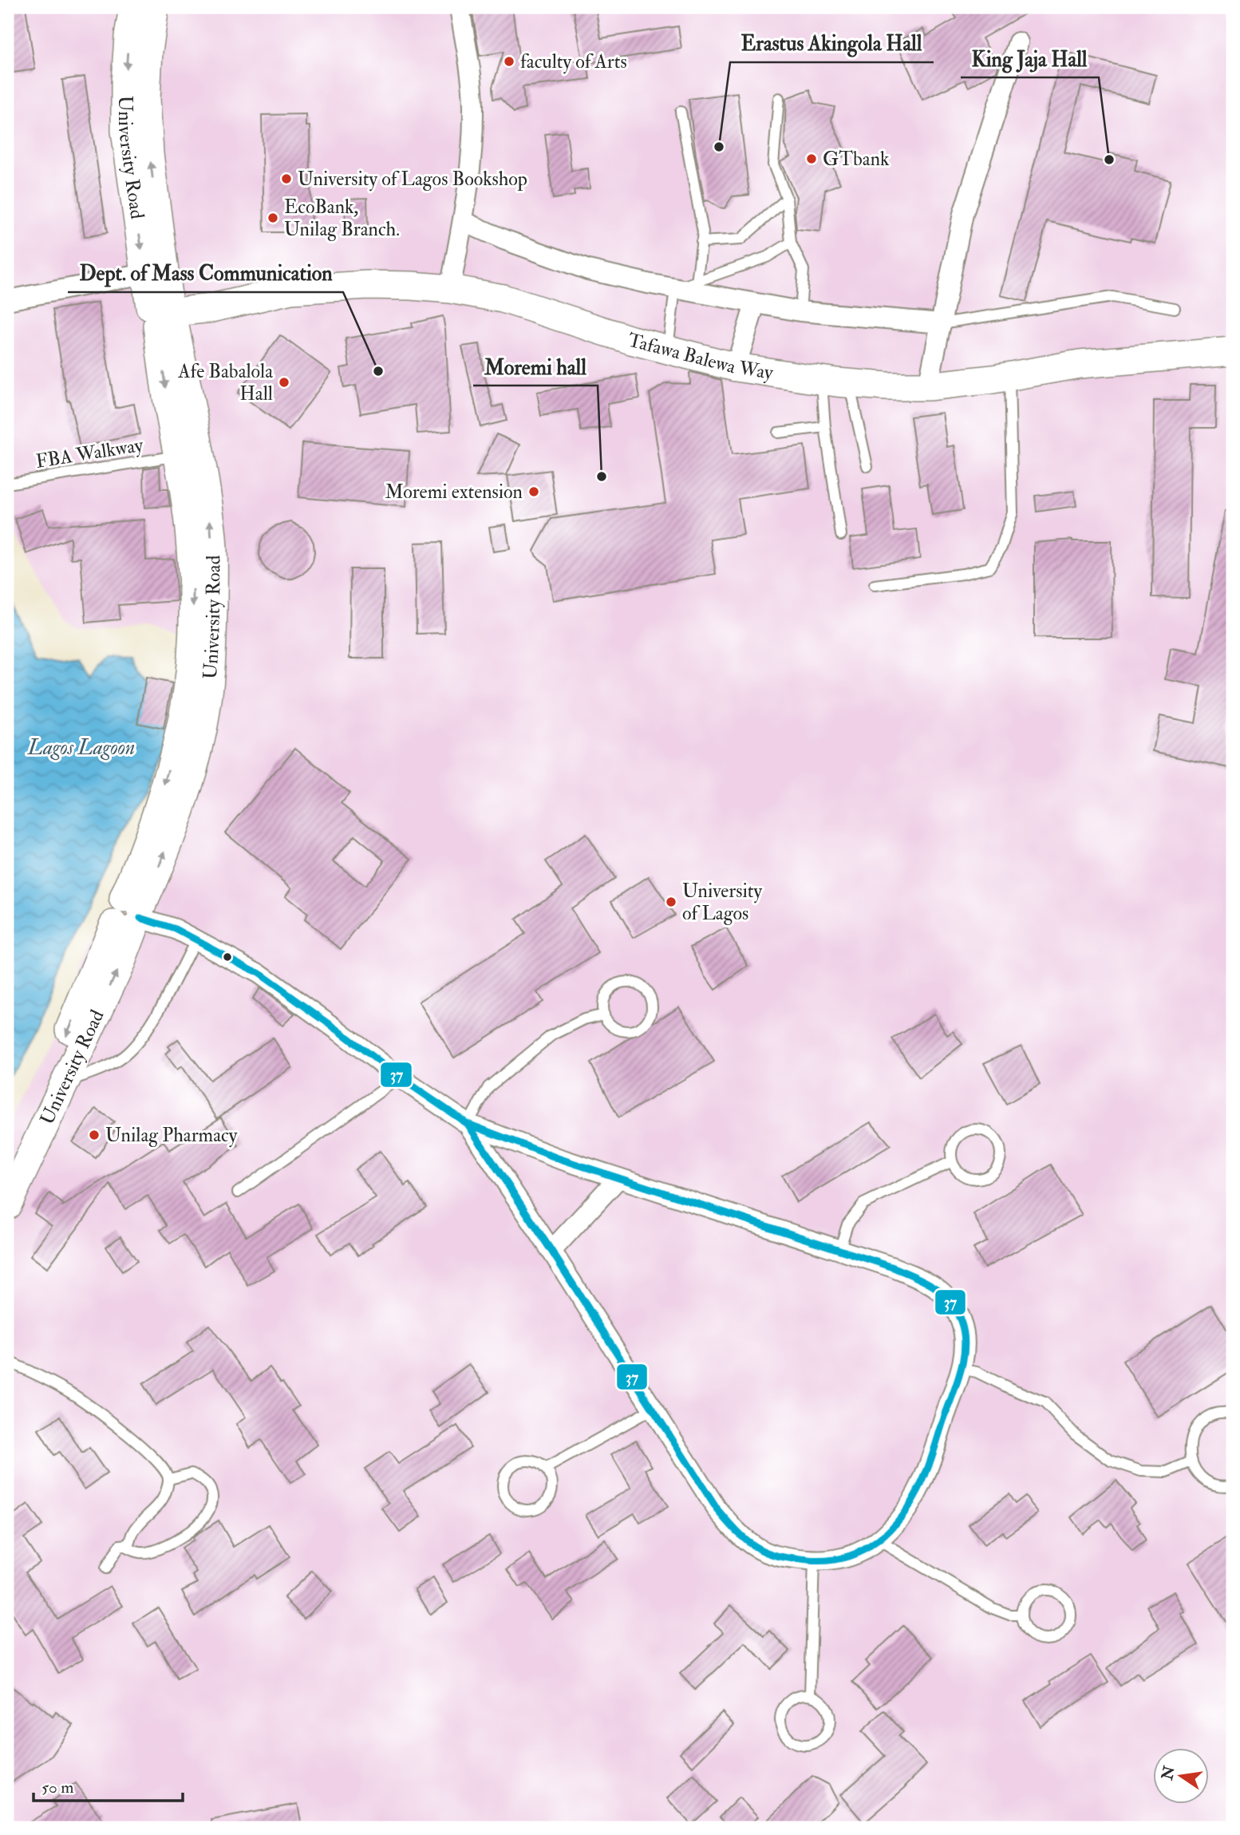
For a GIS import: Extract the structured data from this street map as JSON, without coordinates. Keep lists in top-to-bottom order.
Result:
{
  "streets": {
    "main road": ["University Road", "Tafawa Balewa Way"],
    "lane": ["FBA Walkway"]
  },
  "crossings": [
    ["University Road", "Tafawa Balewa Way"],
    ["University Road", "FBA Walkway"]
  ],
  "water": ["Lagos Lagoon"],
  "places": [
    "faculty of Arts",
    "Erastus Akingola Hall",
    "GTbank",
    "King Jaja Hall",
    "University of Lagos Bookshop",
    "EcoBank, Unilag Branch.",
    "Dept. of Mass Communication",
    "Afe Babalola Hall",
    "Moremi hall",
    "Moremi extension",
    "University of Lagos",
    "Unilag Pharmacy"
  ],
  "lines": ["transit line 37"],
  "scale_bar": "50 m",
  "north": "left"
}
